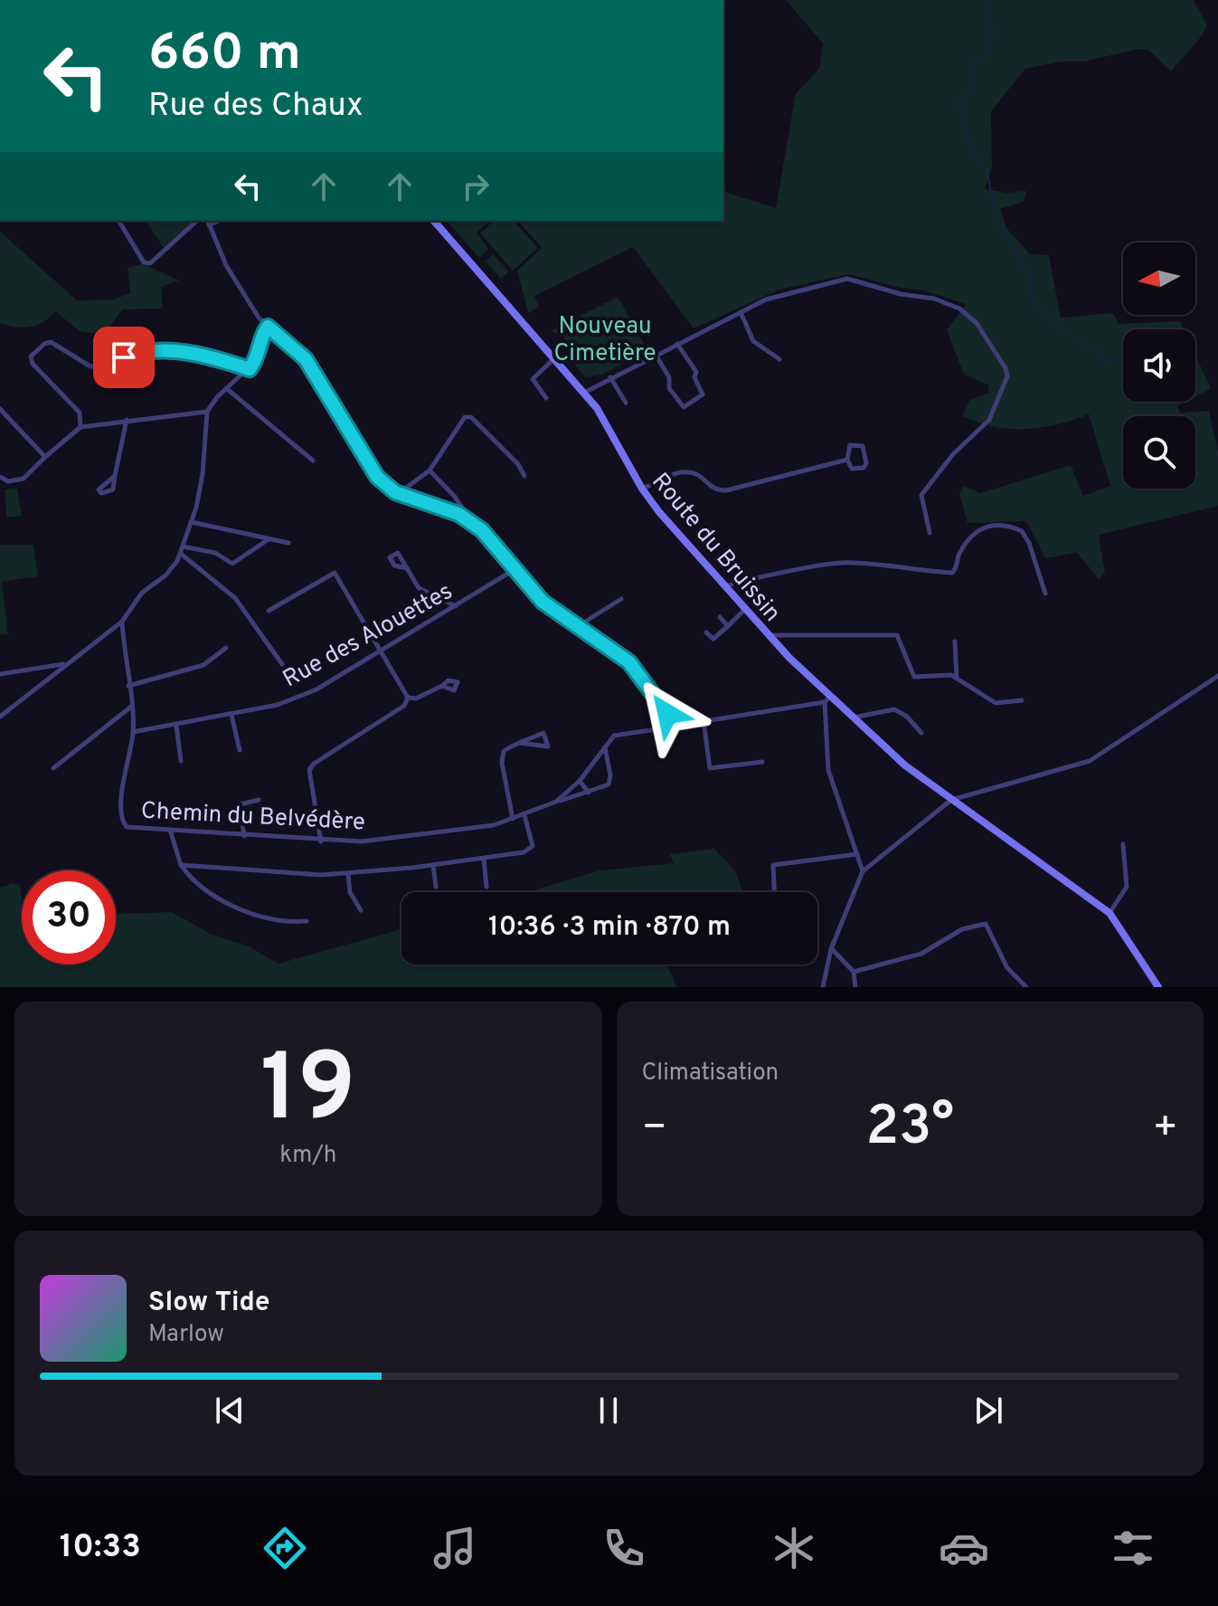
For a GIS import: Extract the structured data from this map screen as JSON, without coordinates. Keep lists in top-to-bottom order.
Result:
{
  "streets": {
    "street": ["Route du Bruissin", "Rue des Alouettes", "Chemin du Belvédère"]
  },
  "crossings": [
    ["Rue des Alouettes", "Chemin du Belvédère"]
  ],
  "parks": ["Nouveau Cimetière"],
  "north": "left",
  "page": {
    "turn": ["660 m", "Rue des Chaux"],
    "limit": "30",
    "trip": "10:36 · 3 min · 870 m",
    "tile": [
      ["19", "km/h"],
      "Climatisation"
    ],
    "heat": ["−", "23°", "+"],
    "song": ["Slow Tide", "Marlow"],
    "tabs": "10:33"
  }
}
